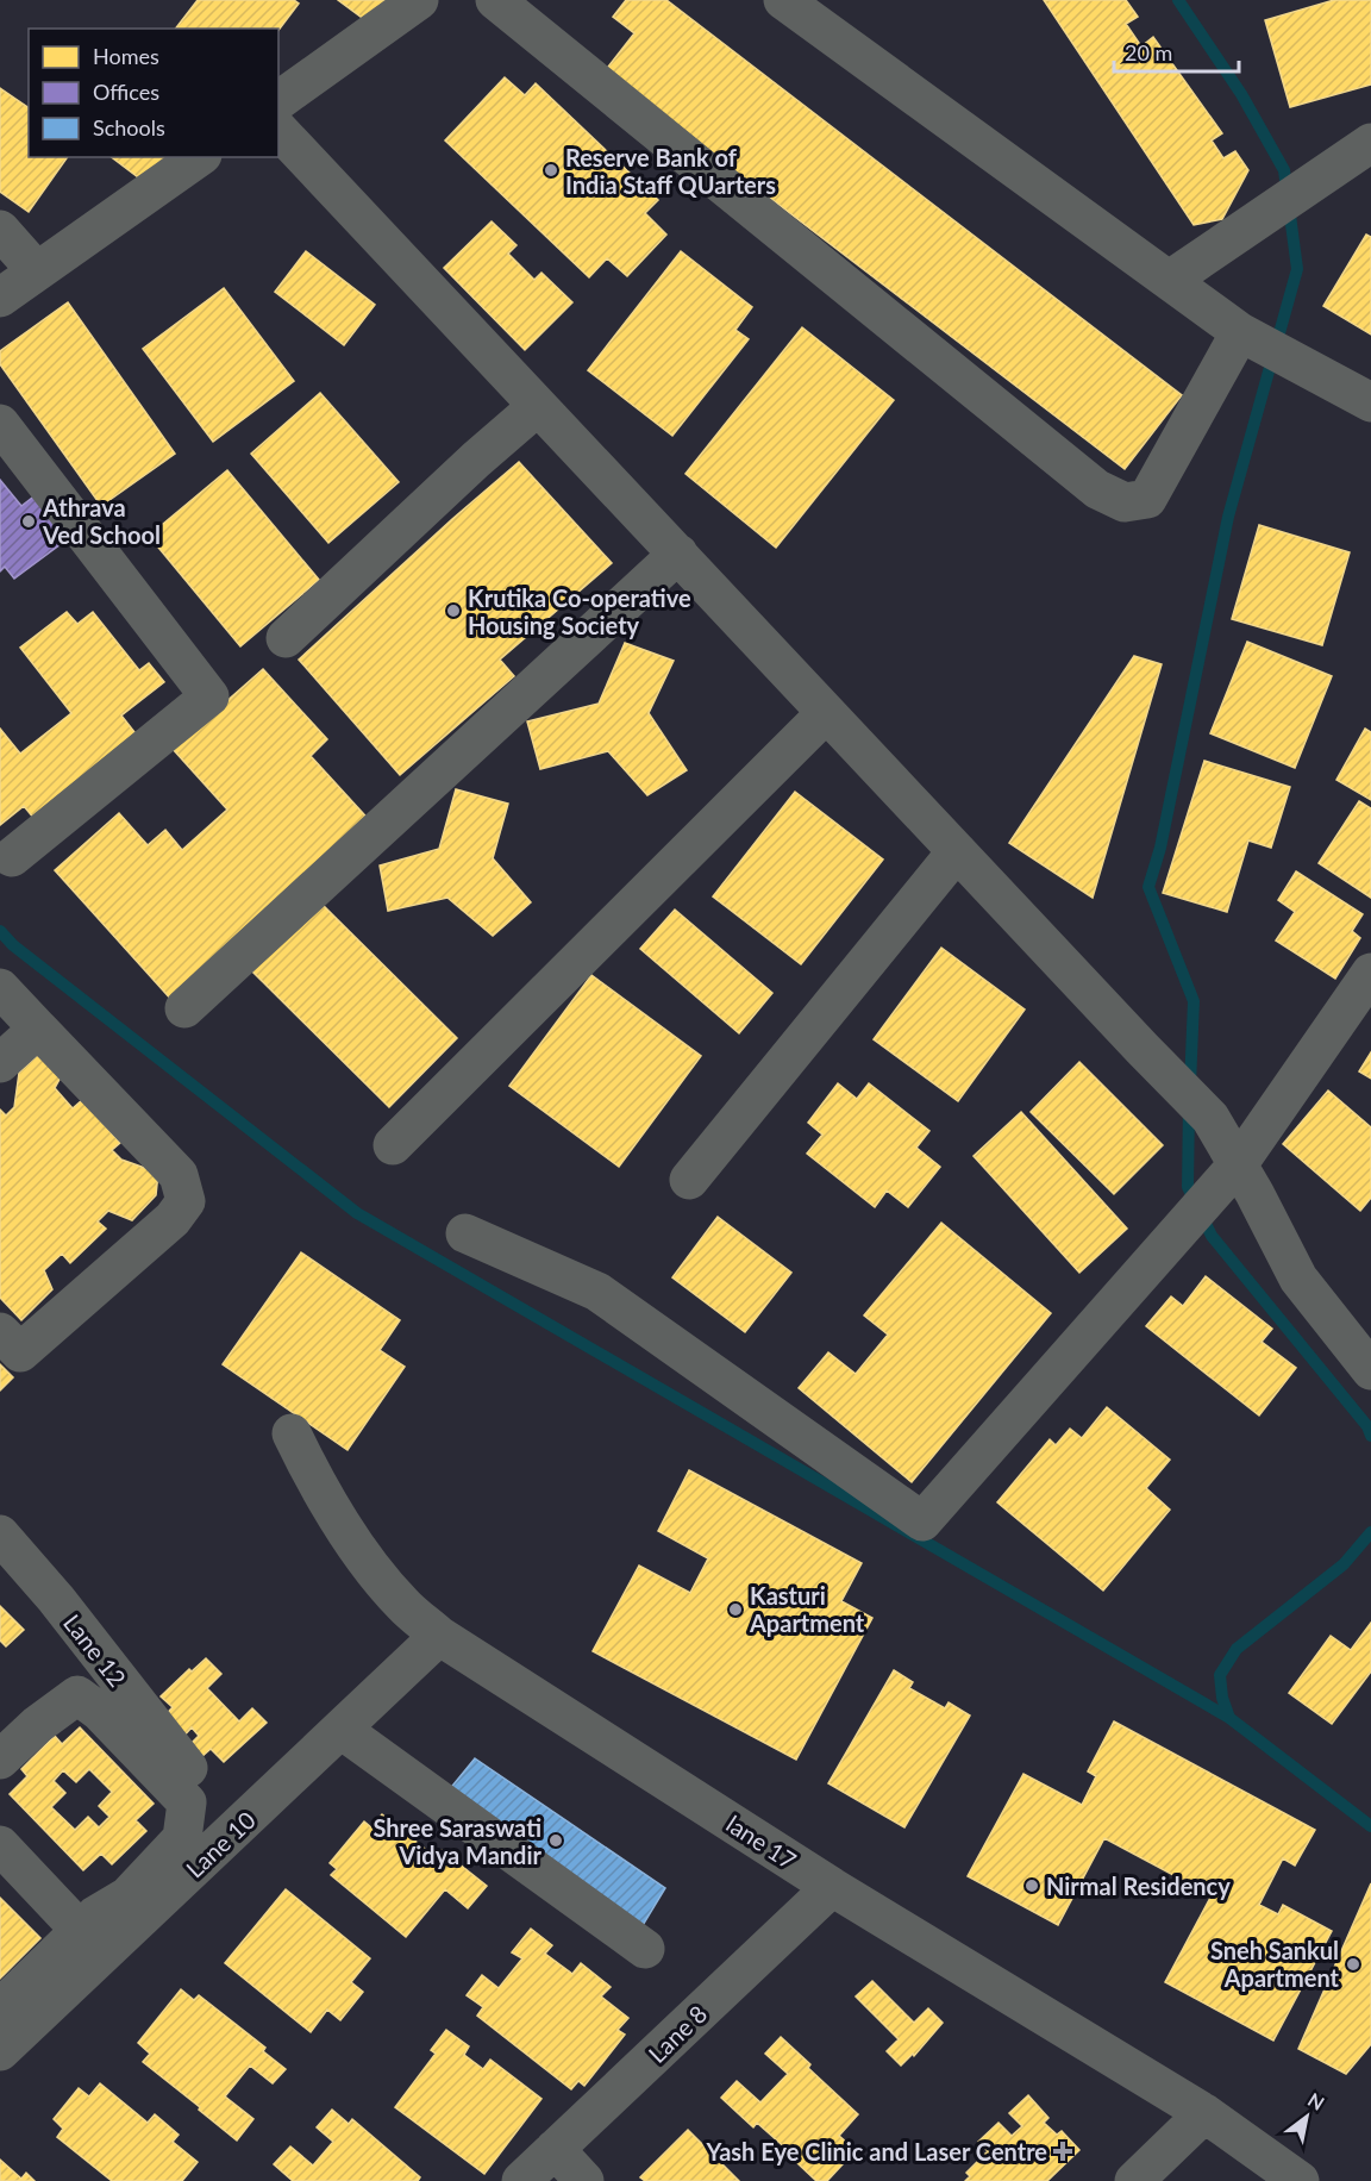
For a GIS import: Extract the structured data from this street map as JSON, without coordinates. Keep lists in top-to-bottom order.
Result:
{
  "streets": {
    "street": [
      "Lane 12",
      "lane 17",
      "Lane 10",
      "Lane 8"
    ]
  },
  "crossings": [
    ["lane 17", "Lane 10"],
    ["lane 17", "Lane 8"]
  ],
  "places": {
    "other": [
      "Reserve Bank of India Staff QUarters",
      "Athrava Ved School",
      "Krutika Co-operative Housing Society",
      "Kasturi Apartment",
      "Shree Saraswati Vidya Mandir",
      "Nirmal Residency",
      "Sneh Sankul Apartment"
    ],
    "health": ["Yash Eye Clinic and Laser Centre"]
  },
  "legend": ["Homes", "Offices", "Schools"],
  "scale_bar": "20 m",
  "north": "top right"
}
